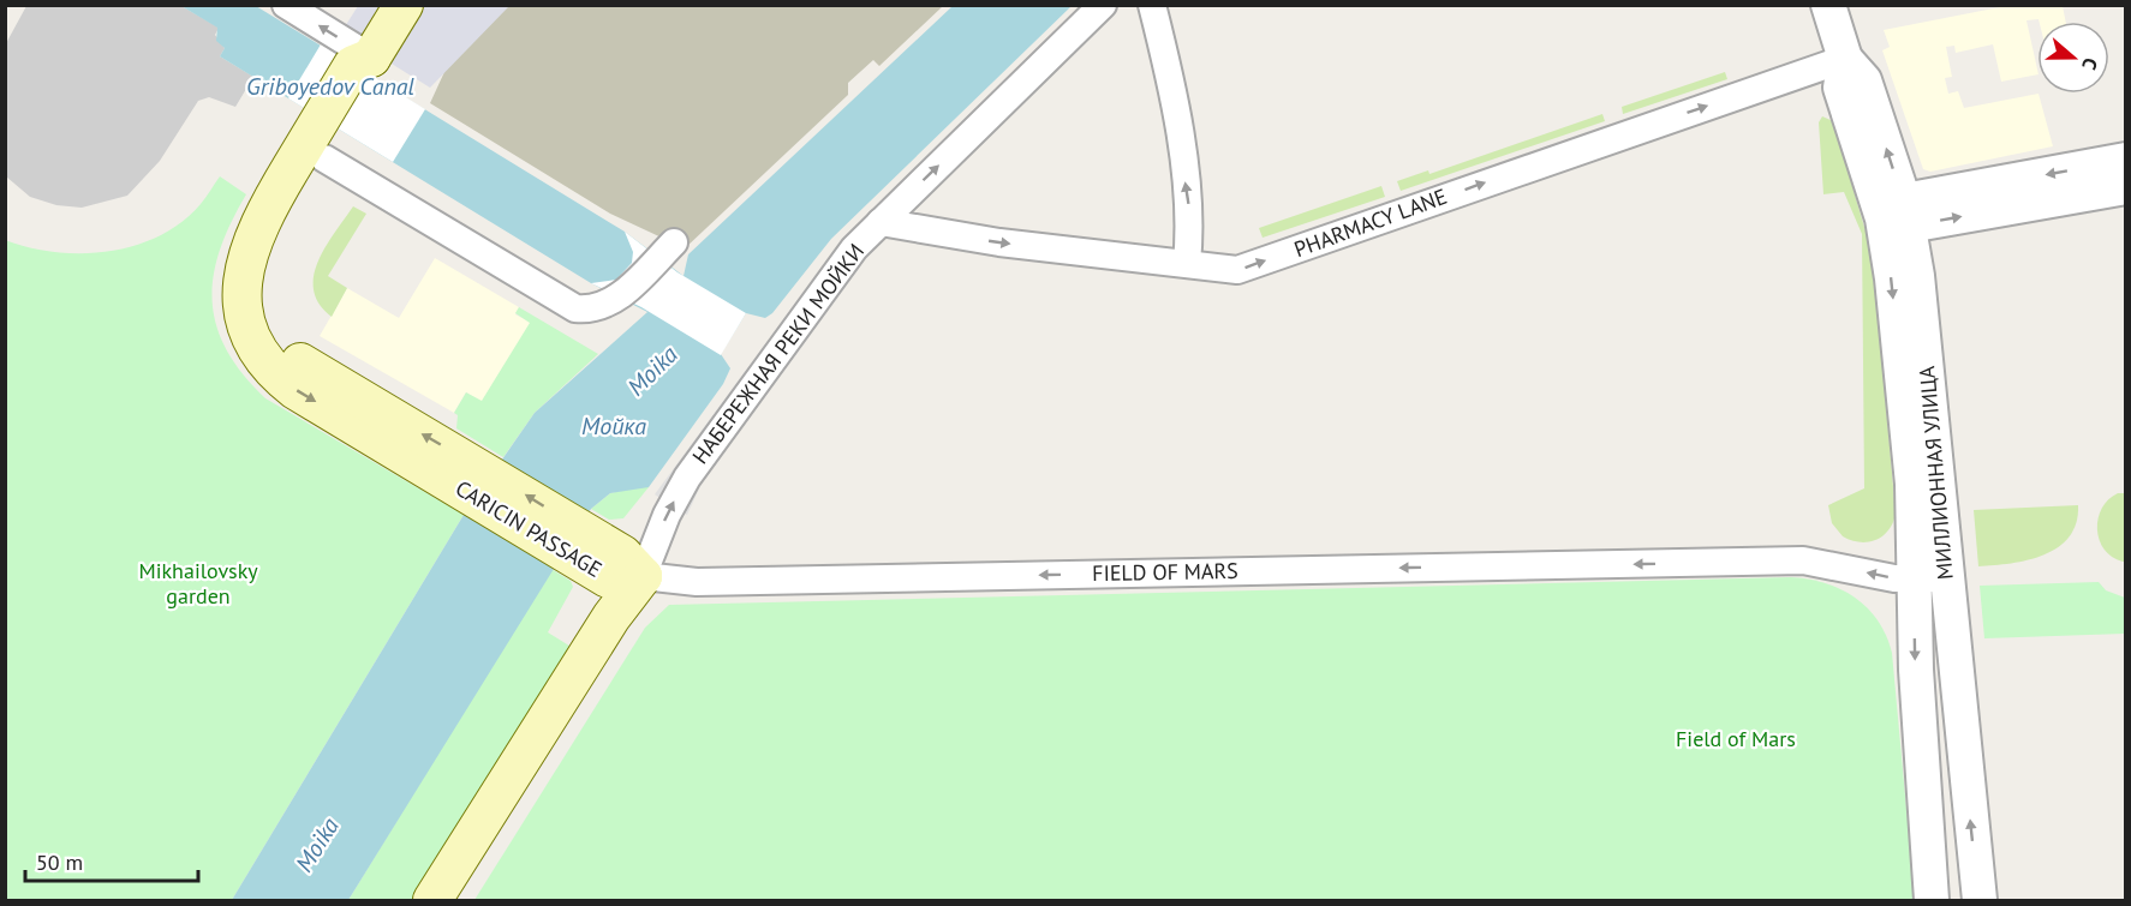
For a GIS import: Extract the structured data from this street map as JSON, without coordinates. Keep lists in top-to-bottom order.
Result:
{
  "streets": {
    "main road": ["НАБЕРЕЖНАЯ РЕКИ МОЙКИ", "CARICIN PASSAGE"],
    "street": ["PHARMACY LANE", "МИЛЛИОННАЯ УЛИЦА", "FIELD OF MARS"]
  },
  "crossings": [
    ["PHARMACY LANE", "НАБЕРЕЖНАЯ РЕКИ МОЙКИ"],
    ["PHARMACY LANE", "МИЛЛИОННАЯ УЛИЦА"],
    ["НАБЕРЕЖНАЯ РЕКИ МОЙКИ", "CARICIN PASSAGE"],
    ["НАБЕРЕЖНАЯ РЕКИ МОЙКИ", "FIELD OF MARS"],
    ["МИЛЛИОННАЯ УЛИЦА", "FIELD OF MARS"],
    ["CARICIN PASSAGE", "FIELD OF MARS"]
  ],
  "one_way": ["PHARMACY LANE", "НАБЕРЕЖНАЯ РЕКИ МОЙКИ", "FIELD OF MARS"],
  "water": ["Griboyedov Canal", "Moika", "Мойка"],
  "parks": ["Mikhailovsky garden", "Field of Mars"],
  "scale_bar": "50 m",
  "north": "right"
}
